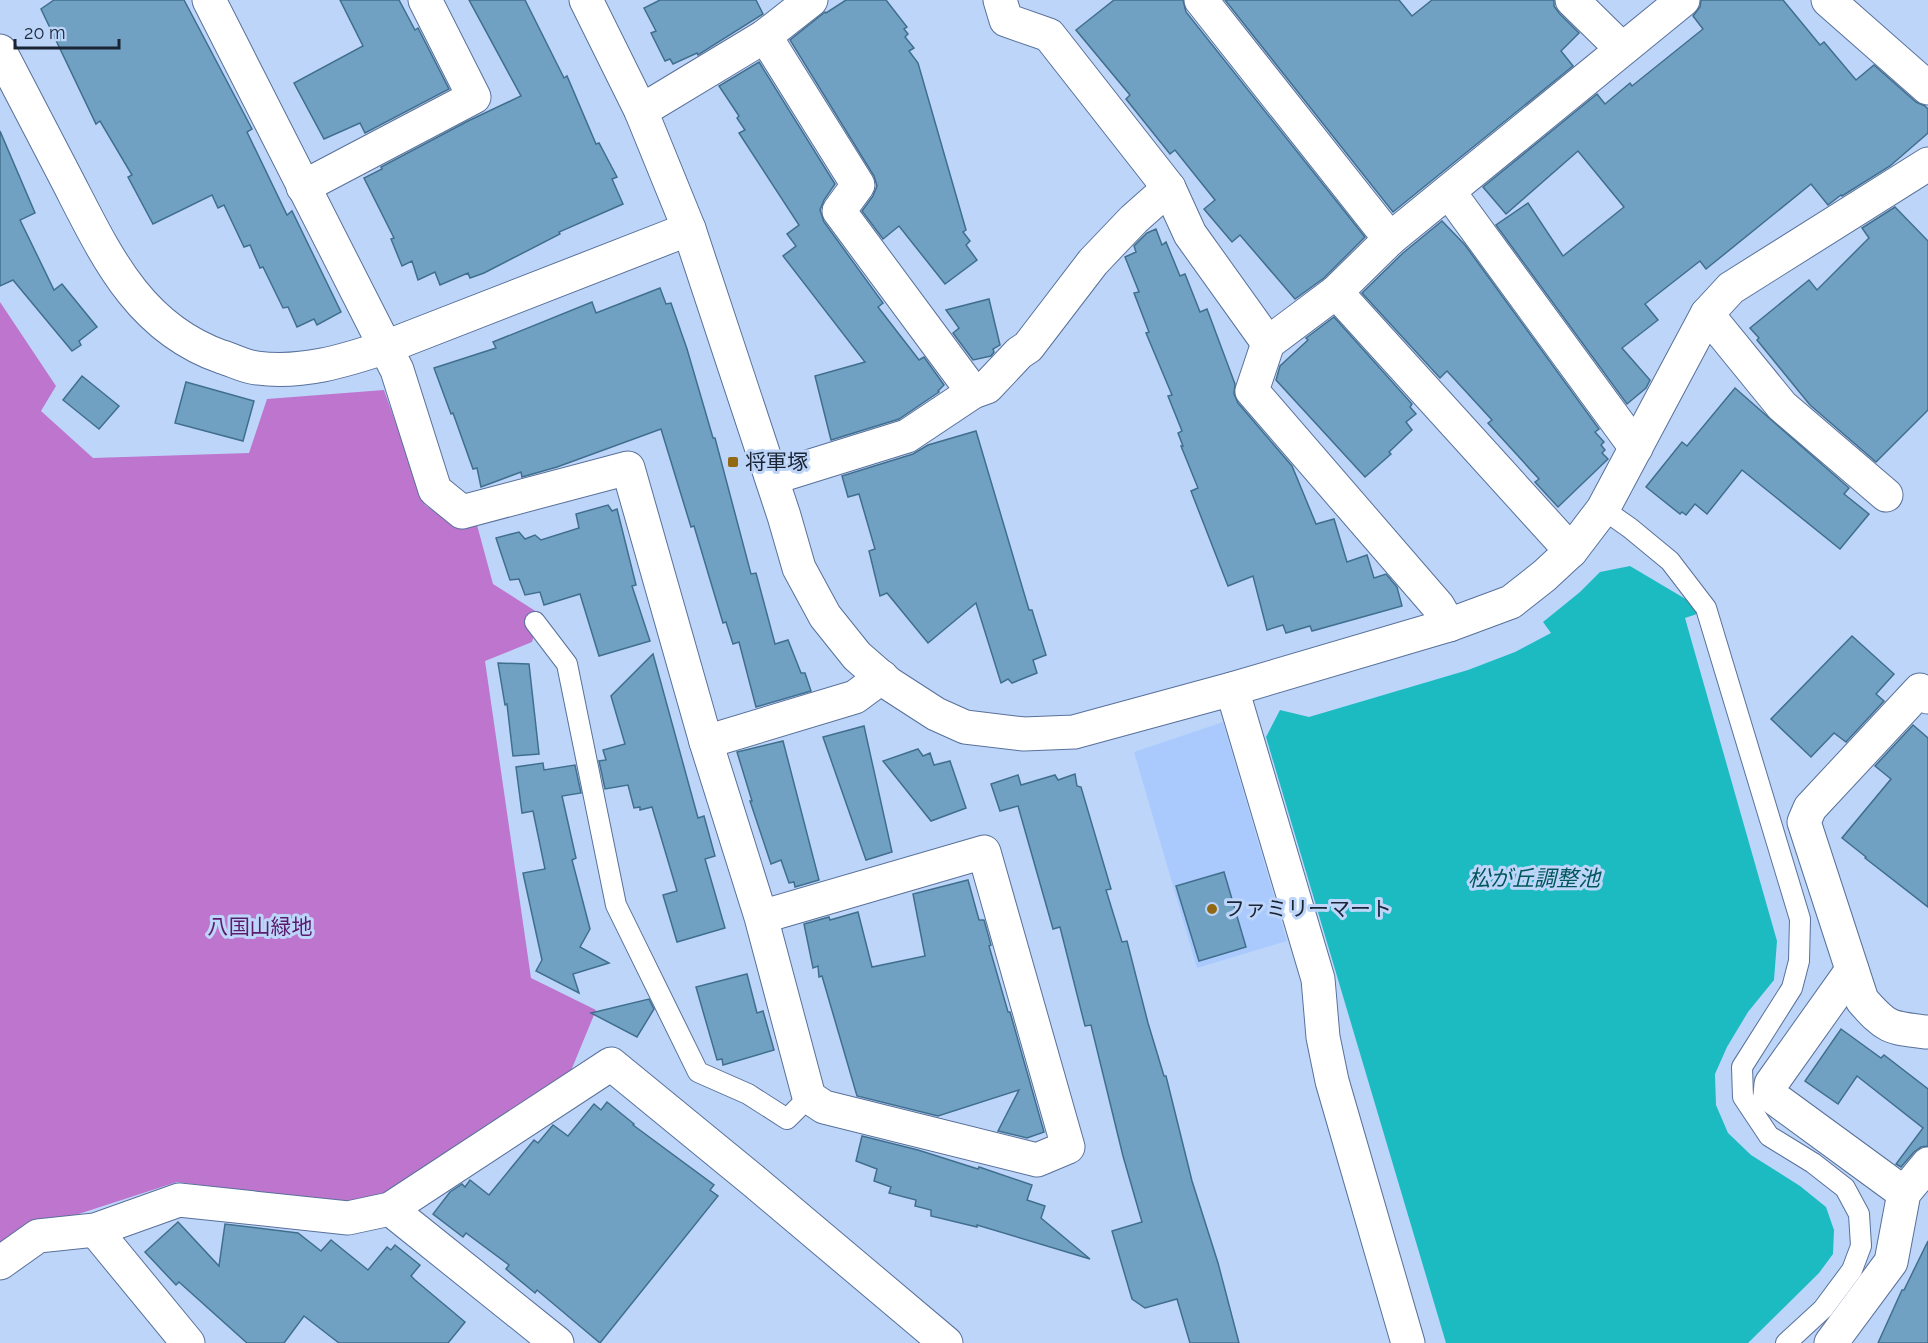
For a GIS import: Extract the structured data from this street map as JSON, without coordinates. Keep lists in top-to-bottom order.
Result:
{
  "water": ["松が丘調整池"],
  "parks": ["八国山緑地"],
  "places": {
    "transit": ["将軍塚"],
    "other": ["ファミリーマート"]
  },
  "scale_bar": "20 m"
}
